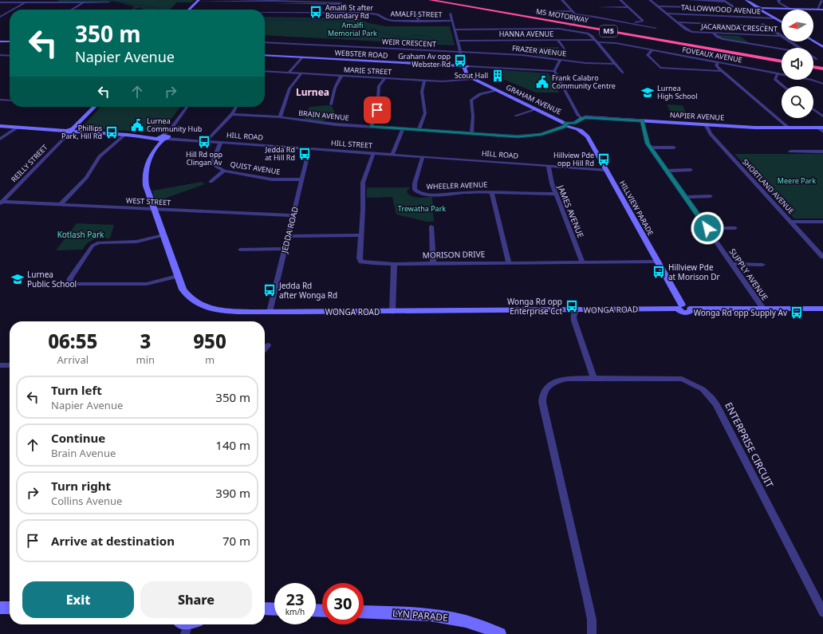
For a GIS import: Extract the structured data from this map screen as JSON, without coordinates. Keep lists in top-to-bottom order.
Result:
{
  "streets": {
    "highway": ["M5 MOTORWAY", "M5"],
    "street": [
      "TALLOWWOOD AVENUE",
      "AMALFI STREET",
      "JACARANDA CRESCENT",
      "HANNA AVENUE",
      "WEIR CRESCENT",
      "FRAZER AVENUE",
      "WEBSTER ROAD",
      "FOVEAUX AVENUE",
      "MARIE STREET",
      "GRAHAM AVENUE",
      "BRAIN AVENUE",
      "NAPIER AVENUE",
      "HILL ROAD",
      "HILL STREET",
      "REILLY STREET",
      "QUIST AVENUE",
      "WHEELER AVENUE",
      "SHORTLAND AVENUE",
      "WEST STREET",
      "HILLVIEW PARADE",
      "JAMES AVENUE",
      "JEDDA ROAD",
      "MORISON DRIVE",
      "SUPPLY AVENUE",
      "WONGA ROAD",
      "ENTERPRISE CIRCUIT",
      "LYN PARADE"
    ]
  },
  "crossings": [
    ["TALLOWWOOD AVENUE", "JACARANDA CRESCENT"],
    ["AMALFI STREET", "GRAHAM AVENUE"],
    ["HANNA AVENUE", "FOVEAUX AVENUE"],
    ["HANNA AVENUE", "GRAHAM AVENUE"],
    ["WEIR CRESCENT", "FRAZER AVENUE"],
    ["WEIR CRESCENT", "GRAHAM AVENUE"],
    ["FRAZER AVENUE", "GRAHAM AVENUE"],
    ["WEBSTER ROAD", "GRAHAM AVENUE"],
    ["MARIE STREET", "GRAHAM AVENUE"],
    ["GRAHAM AVENUE", "BRAIN AVENUE"],
    ["GRAHAM AVENUE", "HILLVIEW PARADE"],
    ["BRAIN AVENUE", "HILLVIEW PARADE"],
    ["NAPIER AVENUE", "SHORTLAND AVENUE"],
    ["NAPIER AVENUE", "SUPPLY AVENUE"],
    ["HILL ROAD", "HILL STREET"],
    ["HILL ROAD", "REILLY STREET"],
    ["HILL ROAD", "QUIST AVENUE"],
    ["HILL ROAD", "WHEELER AVENUE"],
    ["HILL ROAD", "HILLVIEW PARADE"],
    ["HILL ROAD", "JAMES AVENUE"],
    ["HILL ROAD", "JEDDA ROAD"],
    ["HILL ROAD", "WONGA ROAD"],
    ["HILL STREET", "JEDDA ROAD"],
    ["HILL STREET", "MORISON DRIVE"],
    ["REILLY STREET", "WEST STREET"],
    ["QUIST AVENUE", "JEDDA ROAD"],
    ["WHEELER AVENUE", "JAMES AVENUE"],
    ["WEST STREET", "JEDDA ROAD"],
    ["WEST STREET", "WONGA ROAD"],
    ["HILLVIEW PARADE", "MORISON DRIVE"],
    ["HILLVIEW PARADE", "WONGA ROAD"],
    ["JAMES AVENUE", "MORISON DRIVE"],
    ["JEDDA ROAD", "WONGA ROAD"],
    ["SUPPLY AVENUE", "WONGA ROAD"]
  ],
  "districts": ["Lurnea"],
  "parks": [
    "Amalfi Memorial Park",
    "Meere Park",
    "Trewatha Park",
    "Kotlash Park"
  ],
  "places": {
    "bus stop": [
      "Amalfi St after Boundary Rd",
      "Graham Av opp Webster Rd",
      "Phillips Park, Hill Rd",
      "Hill Rd opp Clingan Av",
      "Jedda Rd at Hill Rd",
      "Hillview Pde opp Hill Rd",
      "Hillview Pde at Morison Dr",
      "Jedda Rd after Wonga Rd",
      "Wonga Rd opp Enterprise Cct",
      "Wonga Rd opp Supply Av"
    ],
    "building": ["Scout Hall"],
    "public building": ["Frank Calabro Community Centre", "Lurnea Community Hub"],
    "school or university": ["Lurnea High School", "Lurnea Public School"]
  },
  "north": "left",
  "page": {
    "turn": ["350 m", "Napier Avenue"],
    "eta": [
      "06:55",
      "Arrival",
      "3",
      "min",
      "950",
      "m"
    ],
    "list": [
      {
        "name": "Turn left",
        "note": "Napier Avenue",
        "value": "350 m"
      },
      {
        "name": "Continue",
        "note": "Brain Avenue",
        "value": "140 m"
      },
      {
        "name": "Turn right",
        "note": "Collins Avenue",
        "value": "390 m"
      },
      {
        "name": "Arrive at destination",
        "value": "70 m"
      }
    ],
    "buttons": ["Exit", "Share"],
    "speed": "23 km/h",
    "limit": "30"
  }
}
